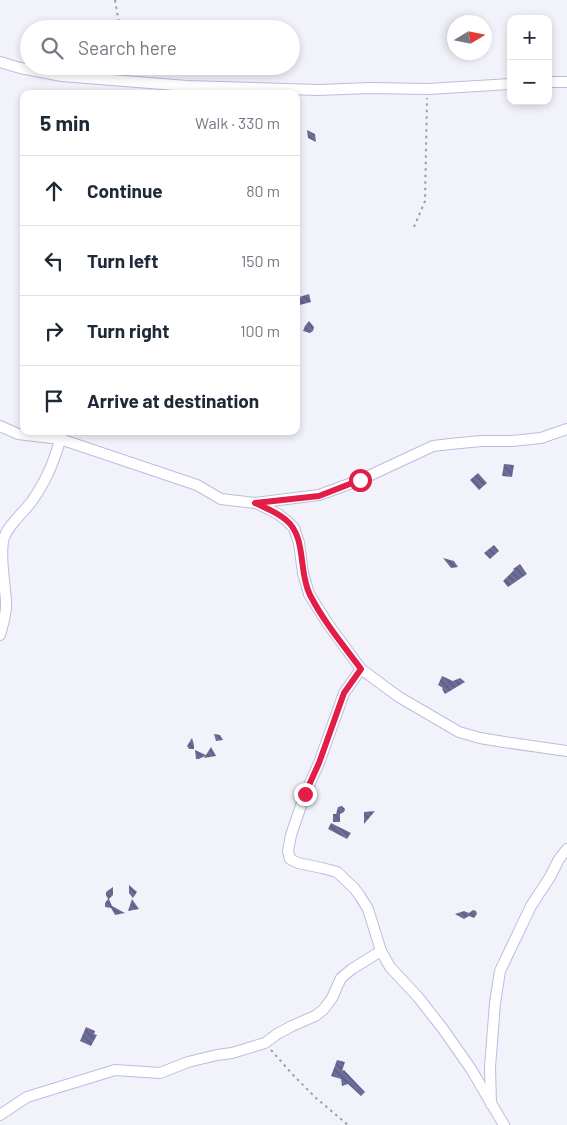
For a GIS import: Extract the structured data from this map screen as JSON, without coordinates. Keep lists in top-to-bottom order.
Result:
{
  "north": "right",
  "page": {
    "map_buttons": ["+", "−"],
    "search": "Search here",
    "heading": ["5 min", "Walk · 330 m"],
    "list": [
      ["Continue", "80 m"],
      ["Turn left", "150 m"],
      ["Turn right", "100 m"],
      "Arrive at destination"
    ]
  }
}
